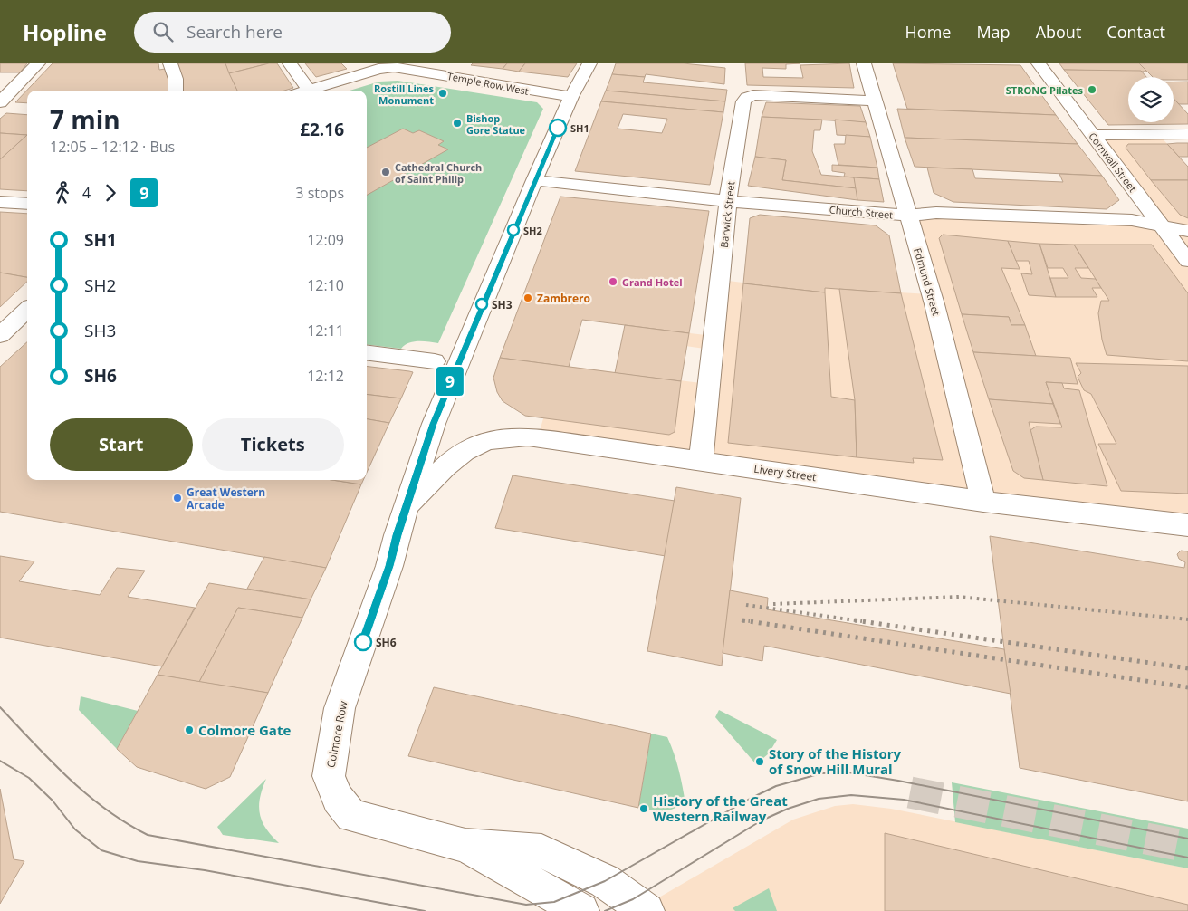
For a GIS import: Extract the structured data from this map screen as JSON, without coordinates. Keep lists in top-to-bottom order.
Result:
{
  "streets": {
    "street": [
      "Temple Row West",
      "Cornwall Street",
      "Church Street",
      "Barwick Street",
      "Edmund Street",
      "Livery Street",
      "Colmore Row"
    ]
  },
  "crossings": [
    ["Temple Row West", "Colmore Row"],
    ["Cornwall Street", "Church Street"],
    ["Church Street", "Barwick Street"],
    ["Church Street", "Edmund Street"],
    ["Church Street", "Colmore Row"],
    ["Barwick Street", "Edmund Street"],
    ["Barwick Street", "Livery Street"],
    ["Edmund Street", "Livery Street"],
    ["Livery Street", "Colmore Row"]
  ],
  "places": [
    "STRONG Pilates",
    "Rostill Lines Monument",
    "Bishop Gore Statue",
    "SH1",
    "Cathedral Church of Saint Philip",
    "SH2",
    "Grand Hotel",
    "Zambrero",
    "SH3",
    "Great Western Arcade",
    "SH6",
    "Colmore Gate",
    "Story of the History of Snow Hill Mural",
    "History of the Great Western Railway"
  ],
  "lines": ["bus line 9"],
  "page": {
    "header": "Hopline",
    "search": "Search here",
    "nav": [
      "Home",
      "Map",
      "About",
      "Contact"
    ],
    "on_map": "9",
    "heading": ["7 min", "12:05 – 12:12 · Bus", "£2.16"],
    "legs": ["4", "9", "3 stops"],
    "list": [
      {
        "name": "SH1",
        "value": "12:09"
      },
      {
        "name": "SH2",
        "value": "12:10"
      },
      {
        "name": "SH3",
        "value": "12:11"
      },
      {
        "name": "SH6",
        "value": "12:12"
      }
    ],
    "buttons": ["Start", "Tickets"]
  }
}
